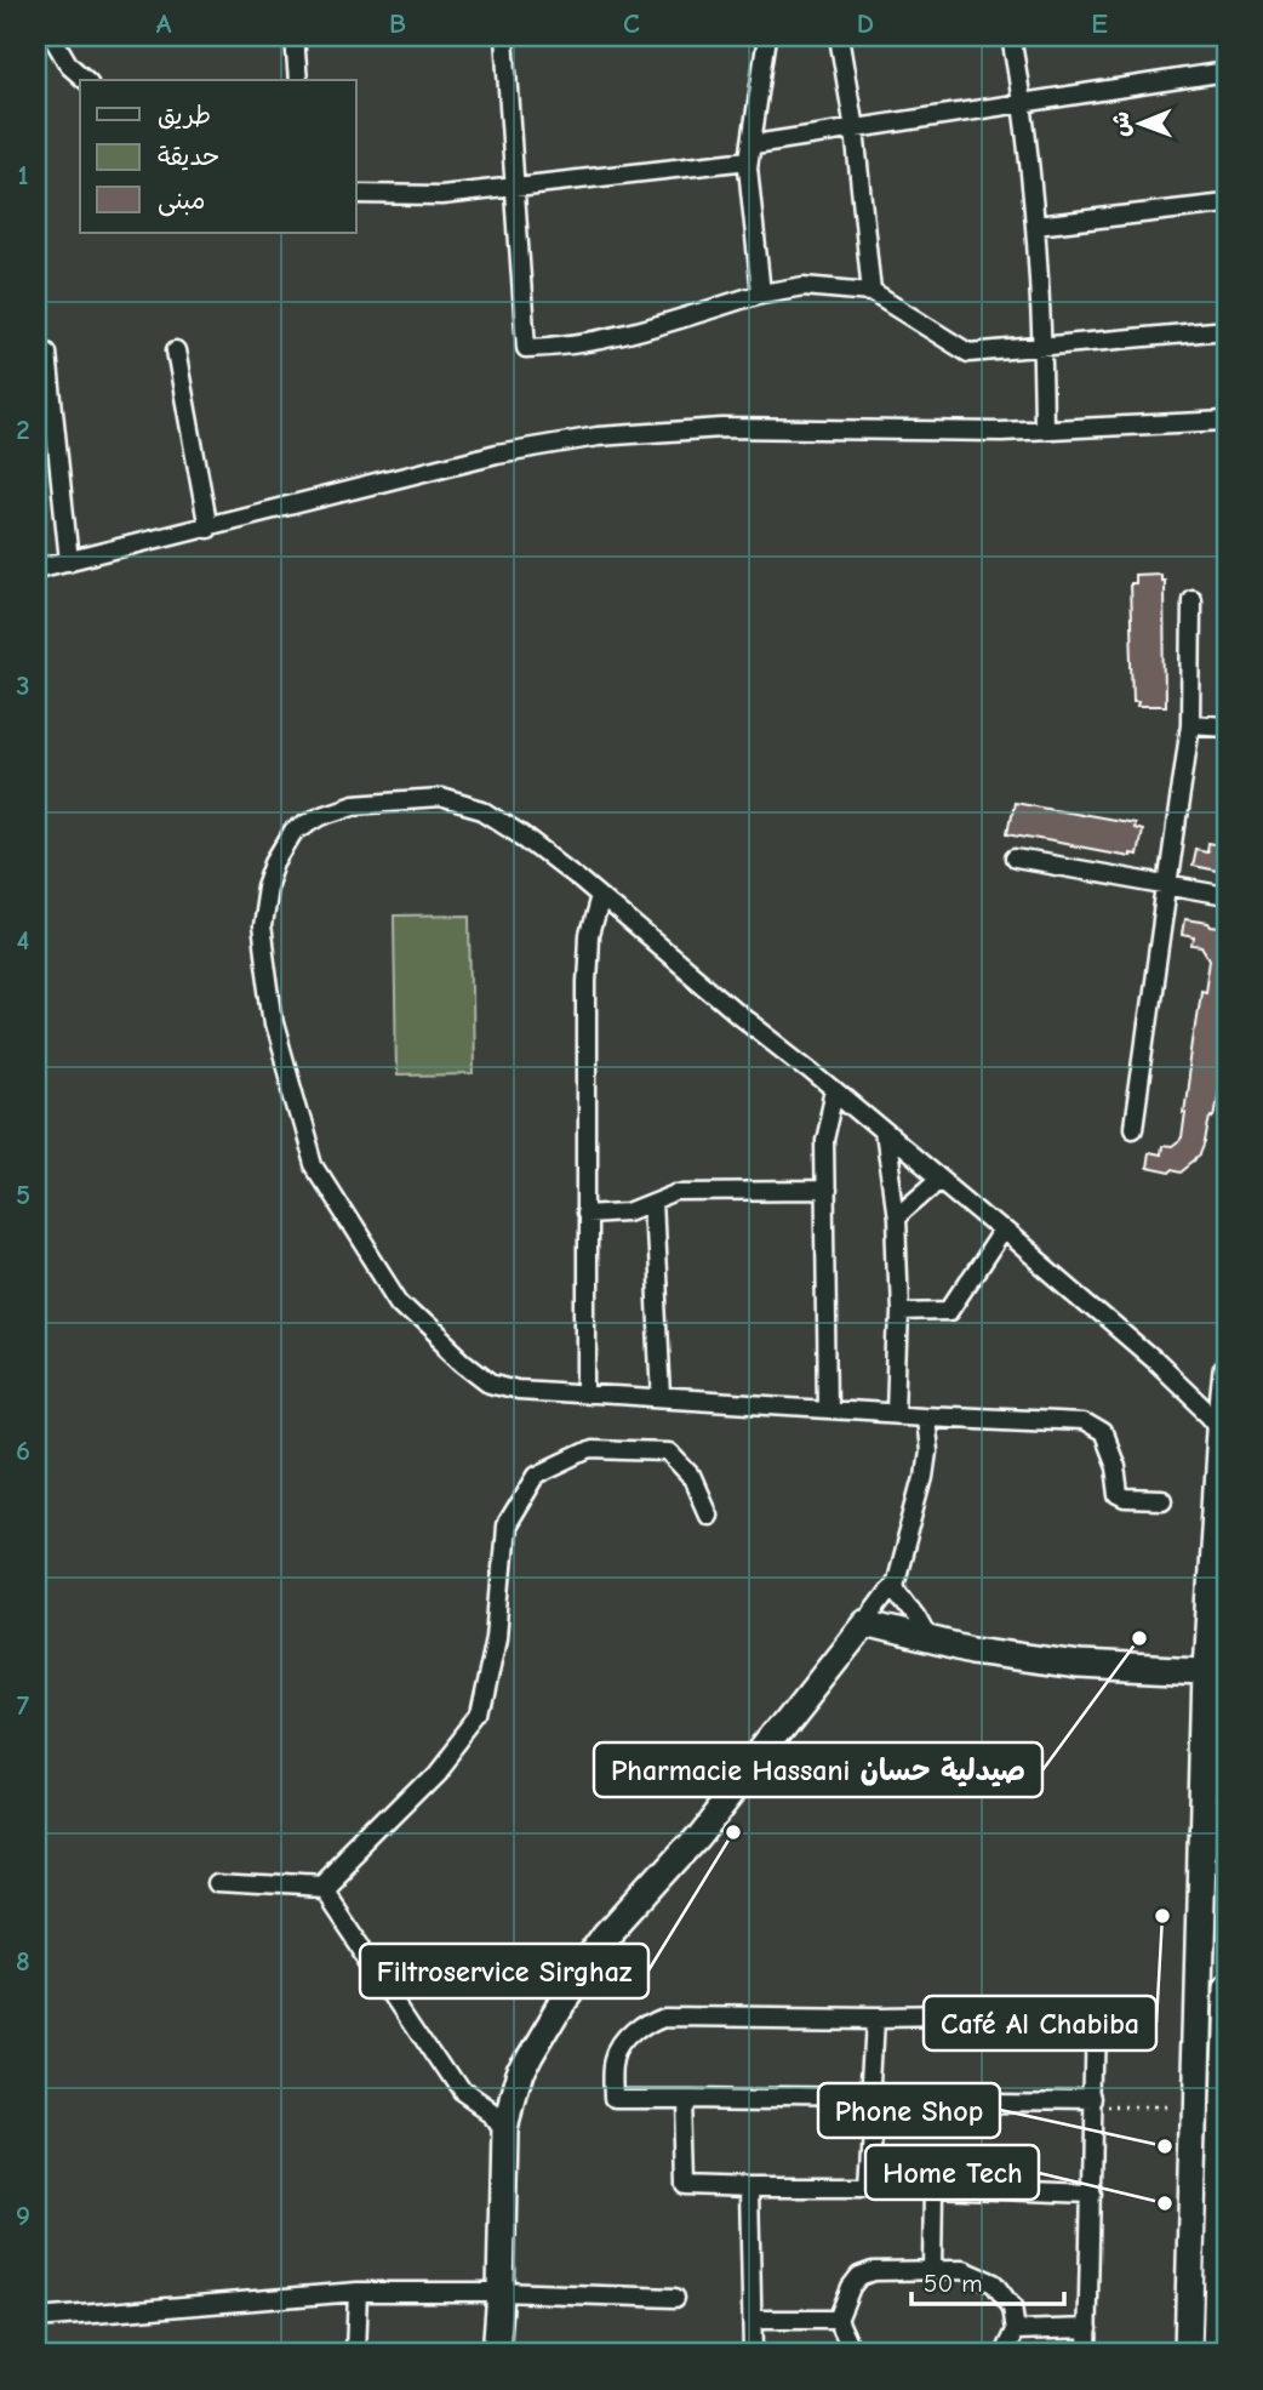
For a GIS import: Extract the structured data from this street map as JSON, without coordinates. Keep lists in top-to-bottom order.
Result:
{
  "places": [
    "Pharmacie Hassani صيدلية حسان",
    "Filtroservice Sirghaz",
    "Café Al Chabiba",
    "Phone Shop",
    "Home Tech"
  ],
  "legend": ["طريق", "حديقة", "مبنى"],
  "scale_bar": "50 m",
  "north": "left",
  "grid": {
    "columns": [
      "A",
      "B",
      "C",
      "D",
      "E"
    ],
    "rows": [
      "1",
      "2",
      "3",
      "4",
      "5",
      "6",
      "7",
      "8",
      "9"
    ]
  }
}
